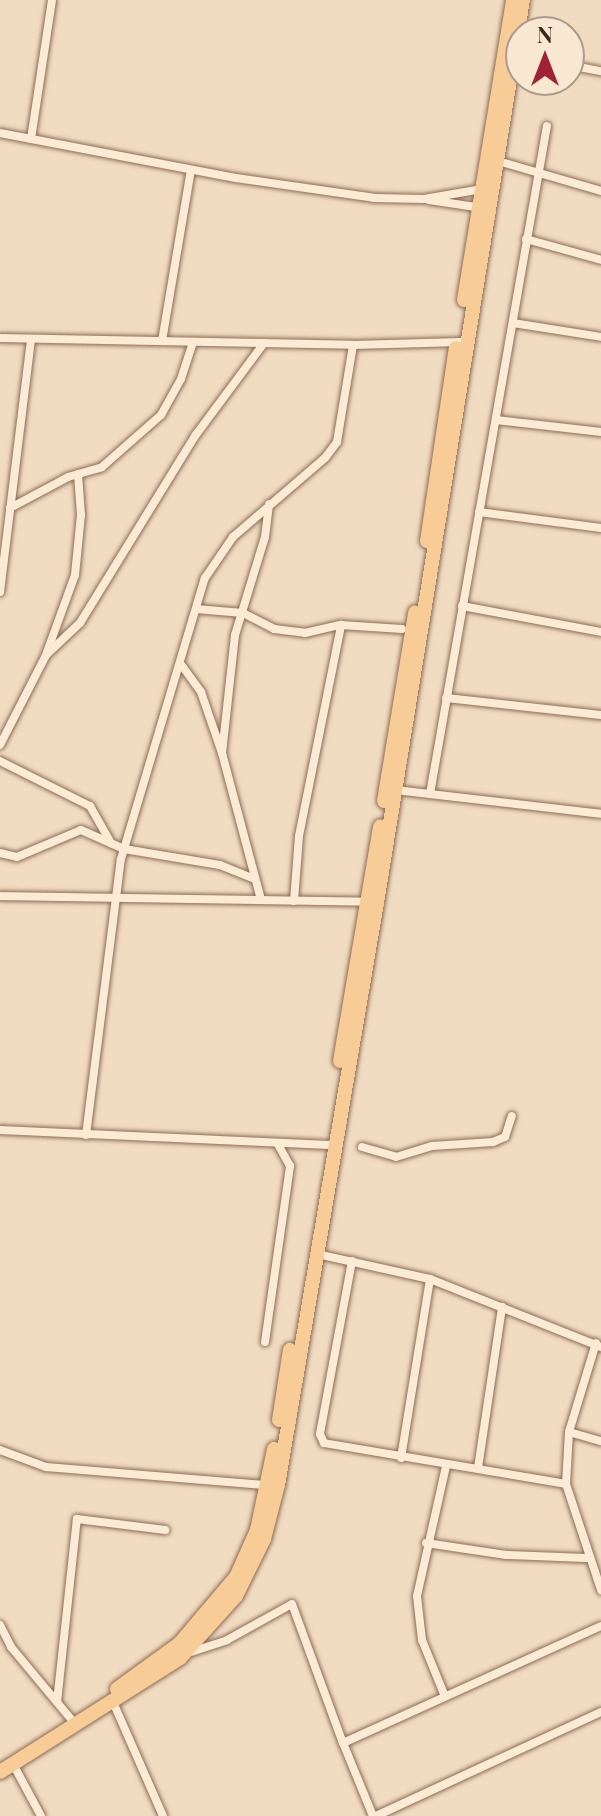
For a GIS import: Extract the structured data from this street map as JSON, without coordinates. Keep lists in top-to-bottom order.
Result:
{
  "north": "top"
}
